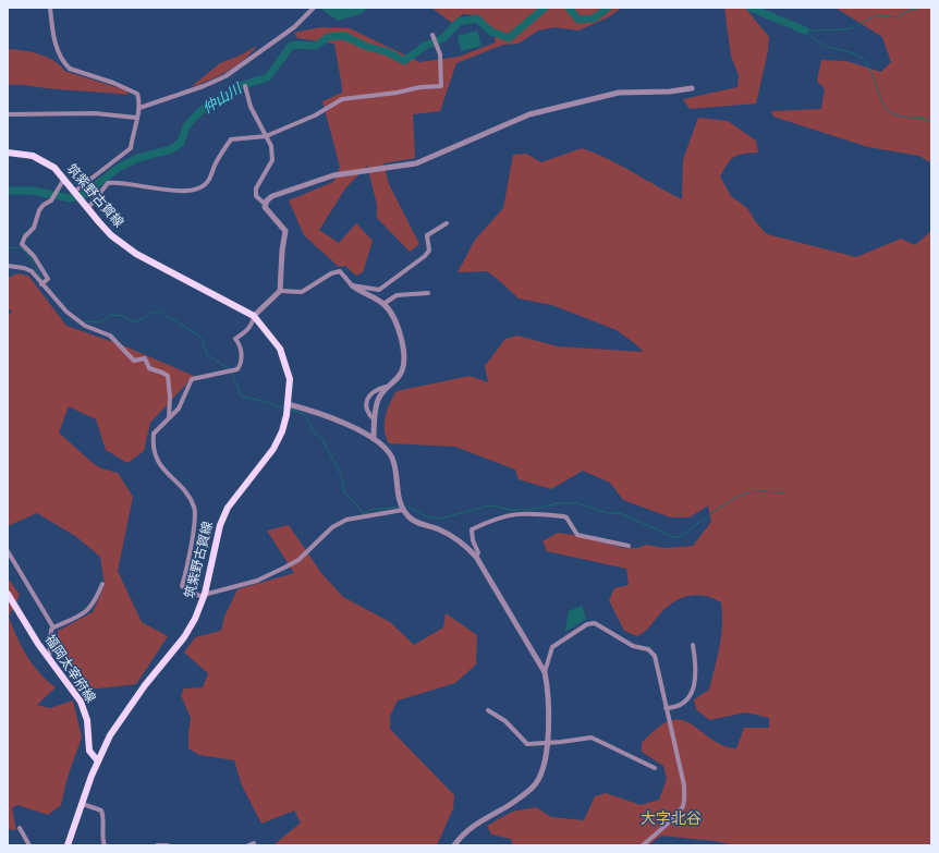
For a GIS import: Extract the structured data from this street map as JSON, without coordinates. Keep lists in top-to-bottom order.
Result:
{
  "streets": {
    "main road": ["筑紫野古賀線", "福岡太宰府線"]
  },
  "crossings": [
    ["筑紫野古賀線", "福岡太宰府線"]
  ],
  "districts": ["大字北谷"],
  "water": ["仲山川"]
}
